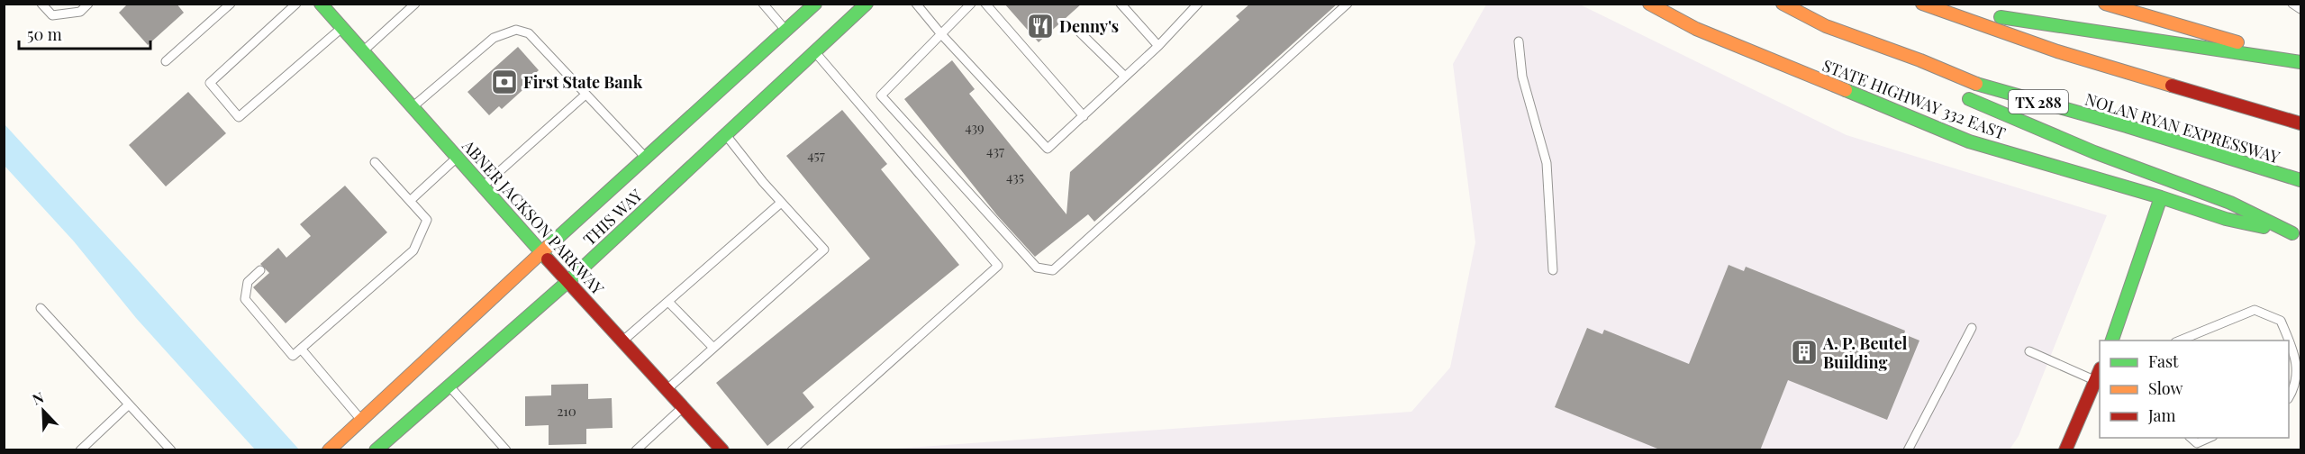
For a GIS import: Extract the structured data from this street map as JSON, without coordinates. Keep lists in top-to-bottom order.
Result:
{
  "streets": {
    "main road": [
      "STATE HIGHWAY 332 EAST",
      "TX 288",
      "NOLAN RYAN EXPRESSWAY",
      "ABNER JACKSON PARKWAY",
      "THIS WAY"
    ]
  },
  "crossings": [
    ["ABNER JACKSON PARKWAY", "THIS WAY"]
  ],
  "places": {
    "restaurant": ["Denny's"],
    "bank": ["First State Bank"],
    "building": ["A. P. Beutel Building"]
  },
  "house_numbers": [
    "439",
    "437",
    "457",
    "435",
    "210"
  ],
  "legend": ["Fast", "Slow", "Jam"],
  "scale_bar": "50 m",
  "north": "top left"
}
